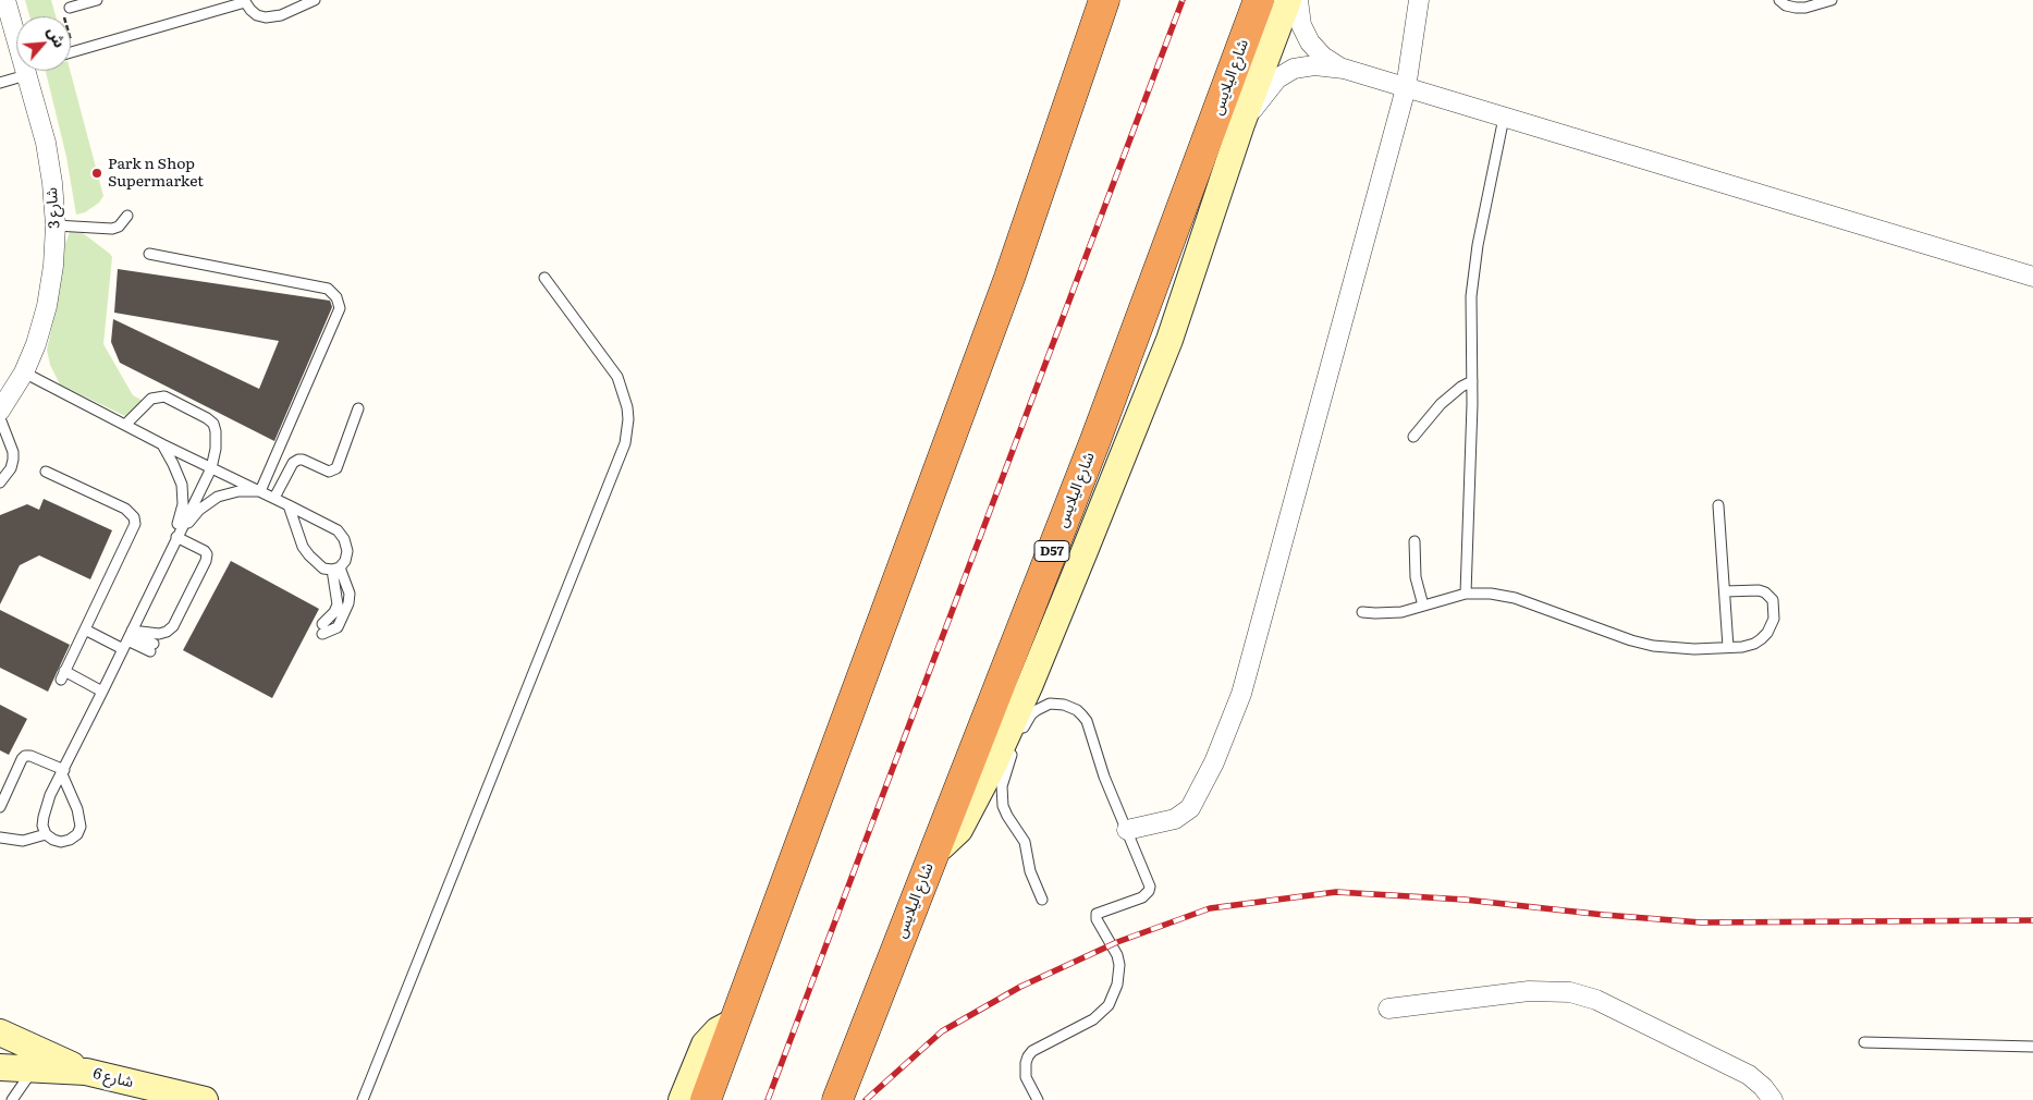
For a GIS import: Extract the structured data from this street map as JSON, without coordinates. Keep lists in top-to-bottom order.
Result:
{
  "streets": {
    "highway": ["شارع اليلايس", "D57"],
    "street": ["شارع 3", "شارع 6"]
  },
  "places": ["Park n Shop Supermarket"],
  "north": "top right"
}
